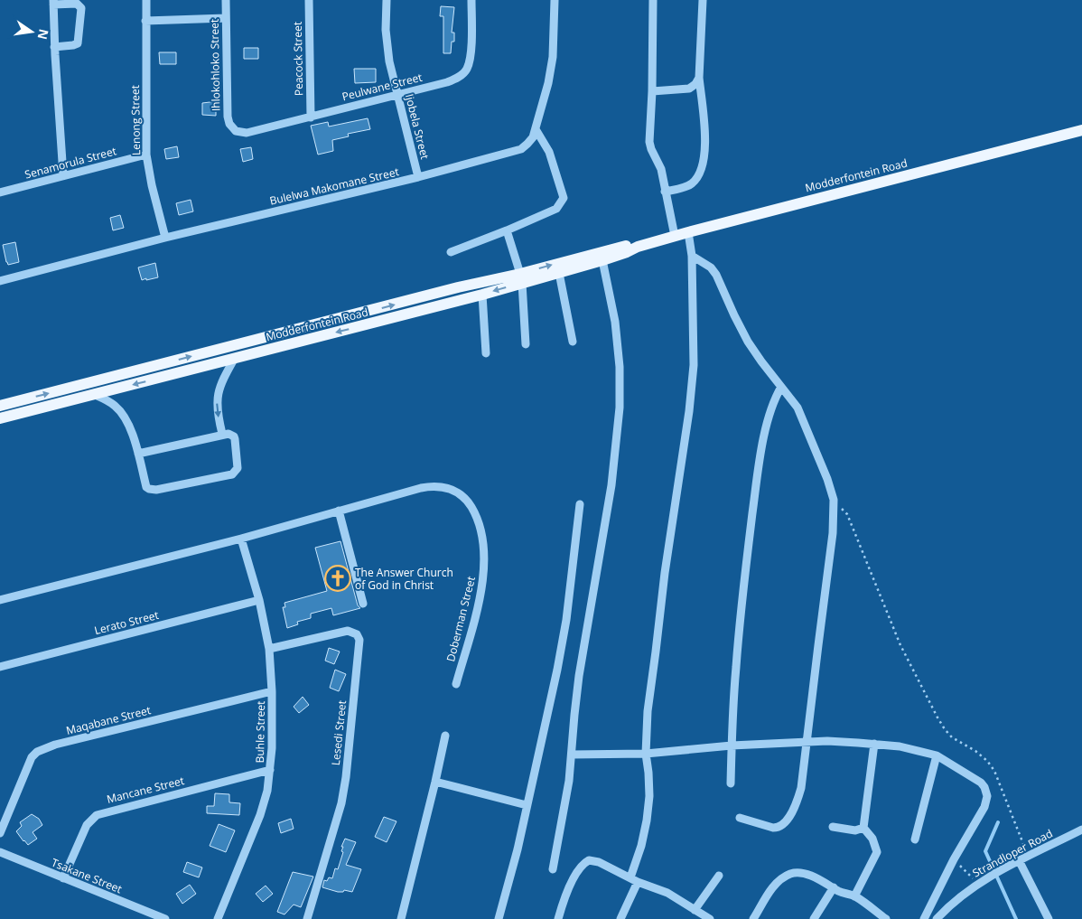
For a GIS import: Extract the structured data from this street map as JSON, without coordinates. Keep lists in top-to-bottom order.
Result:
{
  "streets": {
    "main road": ["Modderfontein Road"],
    "street": [
      "Peacock Street",
      "Ihlokohloko Street",
      "Peulwane Street",
      "Lenong Street",
      "Ijobela Street",
      "Senamorula Street",
      "Bulelwa Makomane Street",
      "Doberman Street",
      "Lerato Street",
      "Maqabane Street",
      "Buhle Street",
      "Lesedi Street",
      "Mancane Street",
      "Strandloper Road",
      "Tsakane Street"
    ]
  },
  "crossings": [
    ["Peacock Street", "Peulwane Street"],
    ["Ihlokohloko Street", "Peulwane Street"],
    ["Peulwane Street", "Ijobela Street"],
    ["Lenong Street", "Senamorula Street"],
    ["Lenong Street", "Bulelwa Makomane Street"],
    ["Ijobela Street", "Bulelwa Makomane Street"],
    ["Lerato Street", "Buhle Street"],
    ["Maqabane Street", "Buhle Street"],
    ["Buhle Street", "Lesedi Street"],
    ["Buhle Street", "Mancane Street"],
    ["Mancane Street", "Tsakane Street"]
  ],
  "places": {
    "church": ["The Answer Church of God in Christ"]
  },
  "north": "right"
}
